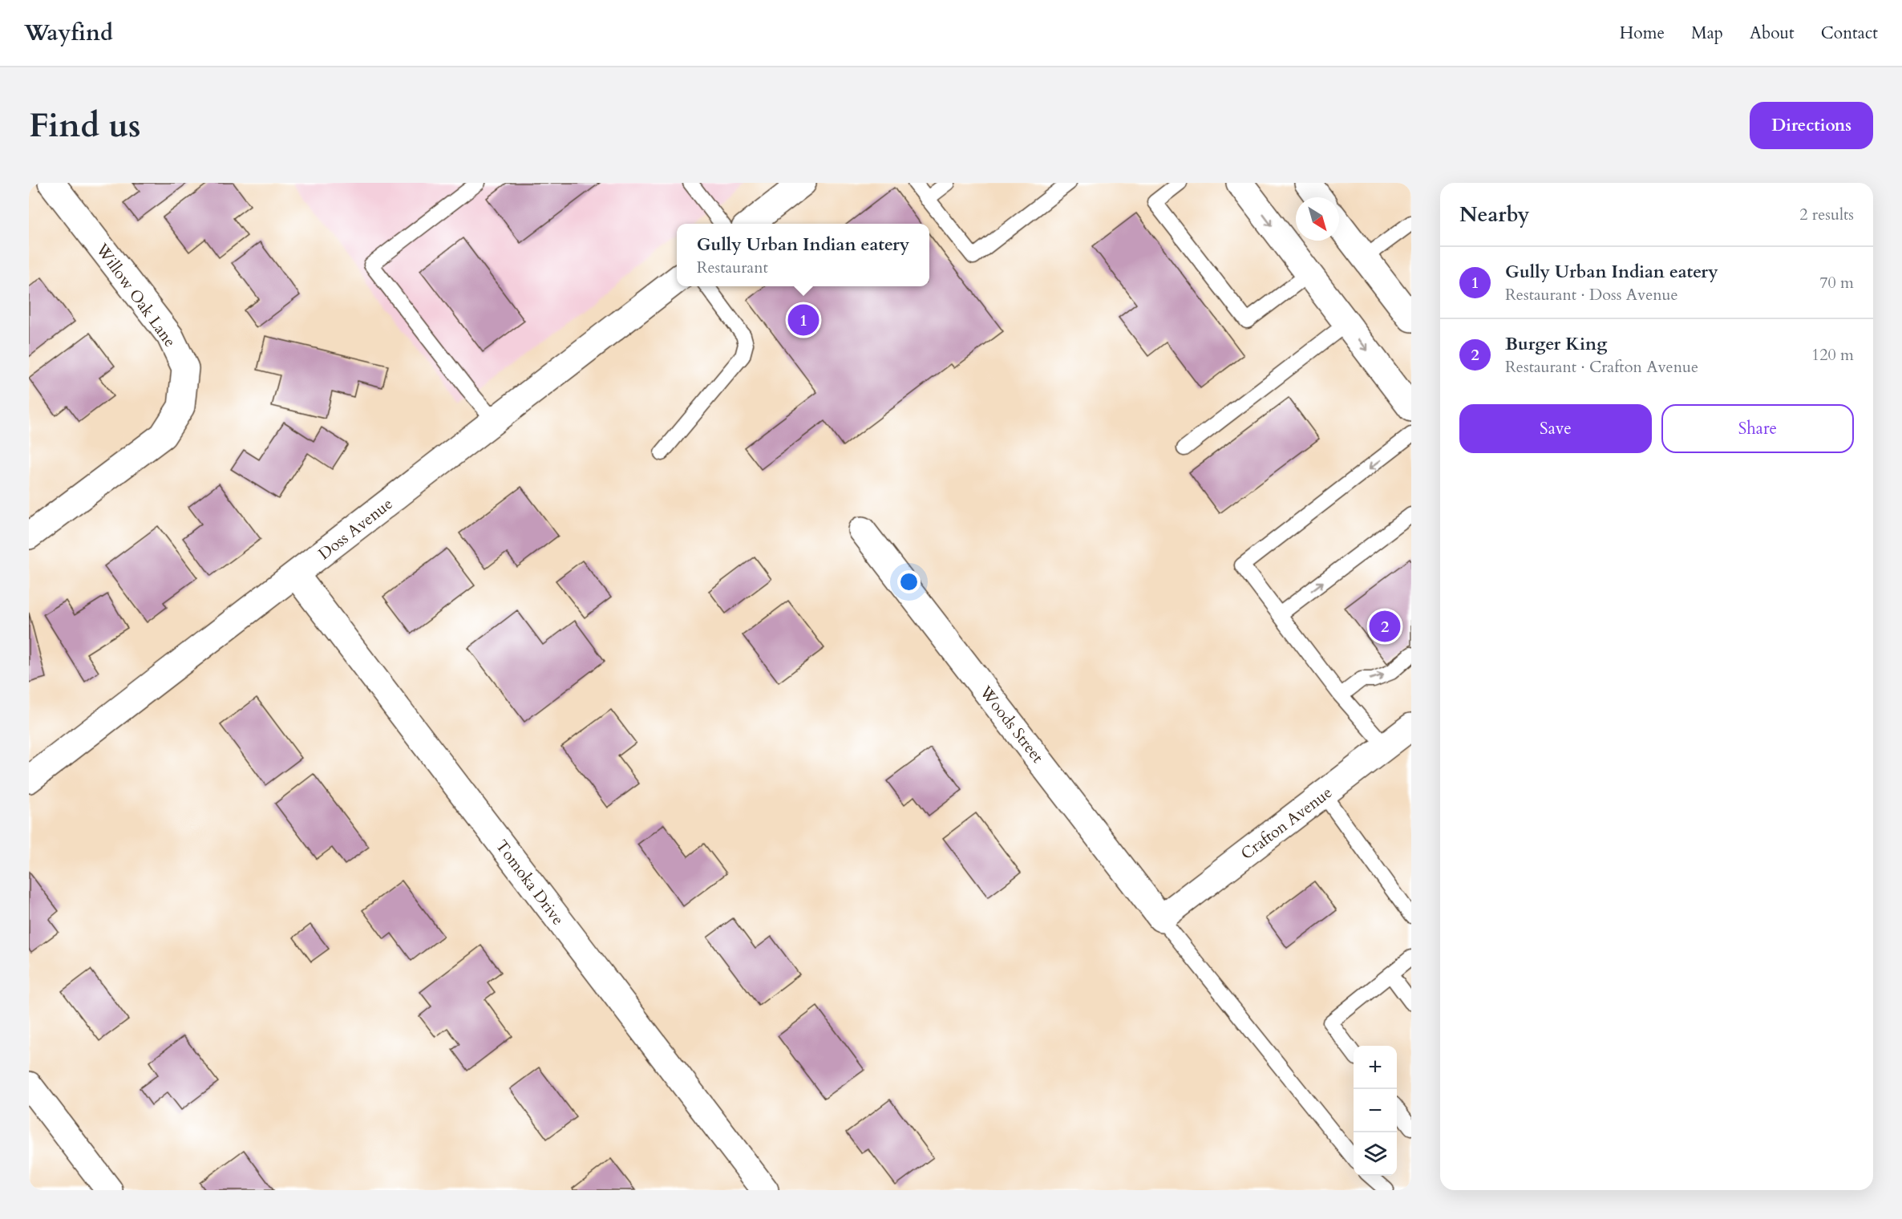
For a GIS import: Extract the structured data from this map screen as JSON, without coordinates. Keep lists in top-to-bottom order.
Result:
{
  "streets": {
    "street": [
      "Willow Oak Lane",
      "Doss Avenue",
      "Woods Street",
      "Crafton Avenue",
      "Tomoka Drive"
    ]
  },
  "crossings": [
    ["Doss Avenue", "Tomoka Drive"],
    ["Woods Street", "Crafton Avenue"]
  ],
  "north": "bottom right",
  "page": {
    "header": "Wayfind",
    "nav": [
      "Home",
      "Map",
      "About",
      "Contact"
    ],
    "buttons": [
      "Directions",
      ["Save", "Share"]
    ],
    "title": "Find us",
    "heading": ["Nearby", "2 results"],
    "popup": ["Gully Urban Indian eatery", "Restaurant"],
    "list": [
      {
        "mark": "1",
        "name": "Gully Urban Indian eatery",
        "note": "Restaurant · Doss Avenue",
        "value": "70 m"
      },
      {
        "mark": "2",
        "name": "Burger King",
        "note": "Restaurant · Crafton Avenue",
        "value": "120 m"
      }
    ],
    "pins": ["1", "2"],
    "map_buttons": ["+", "−"]
  }
}
